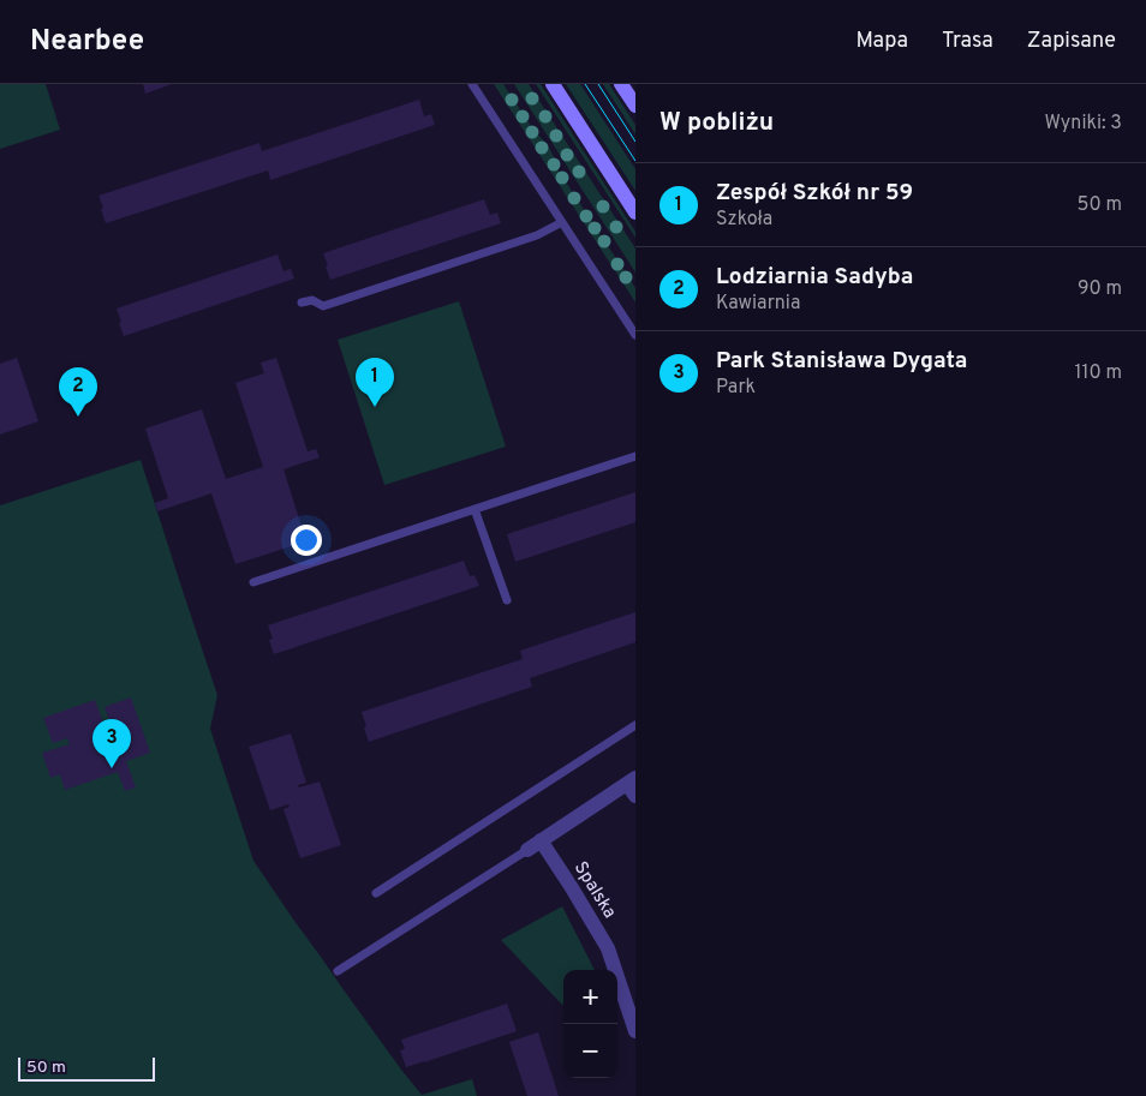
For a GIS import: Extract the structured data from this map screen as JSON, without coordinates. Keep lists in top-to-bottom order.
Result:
{
  "streets": {
    "street": ["Spalska"]
  },
  "scale_bar": "50 m",
  "page": {
    "header": "Nearbee",
    "nav": ["Mapa", "Trasa", "Zapisane"],
    "heading": ["W pobliżu", "Wyniki: 3"],
    "list": [
      {
        "mark": "1",
        "name": "Zespół Szkół nr 59",
        "note": "Szkoła",
        "value": "50 m"
      },
      {
        "mark": "2",
        "name": "Lodziarnia Sadyba",
        "note": "Kawiarnia",
        "value": "90 m"
      },
      {
        "mark": "3",
        "name": "Park Stanisława Dygata",
        "note": "Park",
        "value": "110 m"
      }
    ],
    "pins": ["1", "2", "3"],
    "map_buttons": ["+", "−"],
    "scale": "50 m"
  }
}
